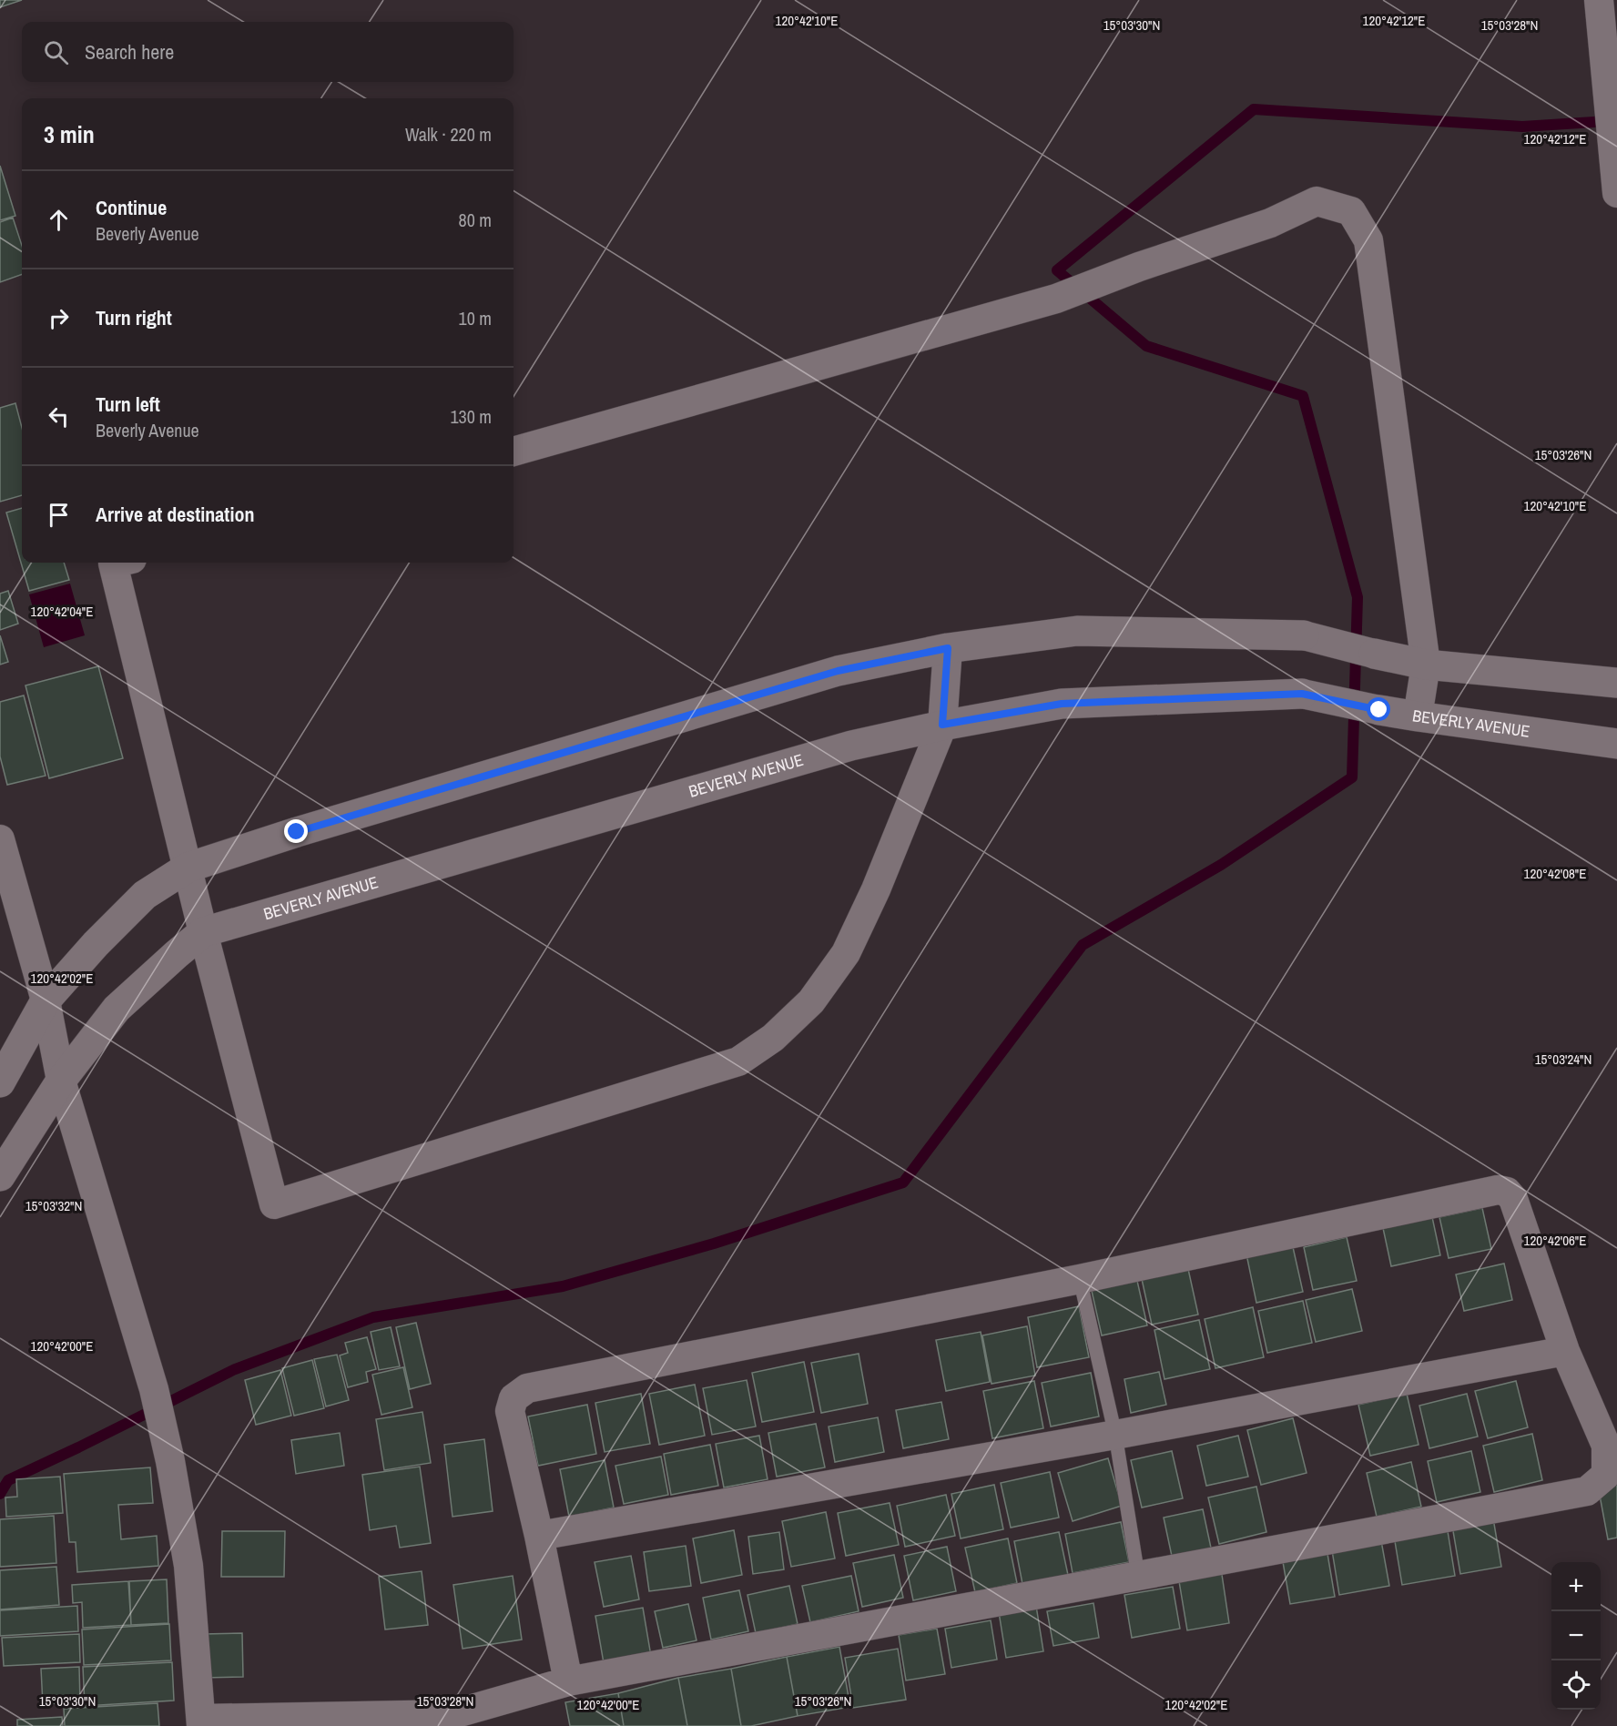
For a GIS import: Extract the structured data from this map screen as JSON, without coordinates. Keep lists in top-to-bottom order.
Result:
{
  "streets": {
    "street": ["BEVERLY AVENUE"]
  },
  "page": {
    "search": "Search here",
    "heading": ["3 min", "Walk · 220 m"],
    "list": [
      ["Continue", "Beverly Avenue", "80 m"],
      ["Turn right", "10 m"],
      ["Turn left", "Beverly Avenue", "130 m"],
      "Arrive at destination"
    ],
    "map_buttons": ["+", "−"]
  },
  "coordinates": [
    "120°42'12\"E",
    "120°42'10\"E",
    "15°03'30\"N",
    "15°03'28\"N",
    "15°03'26\"N",
    "120°42'04\"E",
    "120°42'08\"E",
    "120°42'02\"E",
    "15°03'24\"N",
    "15°03'32\"N",
    "120°42'06\"E",
    "120°42'00\"E"
  ]
}
